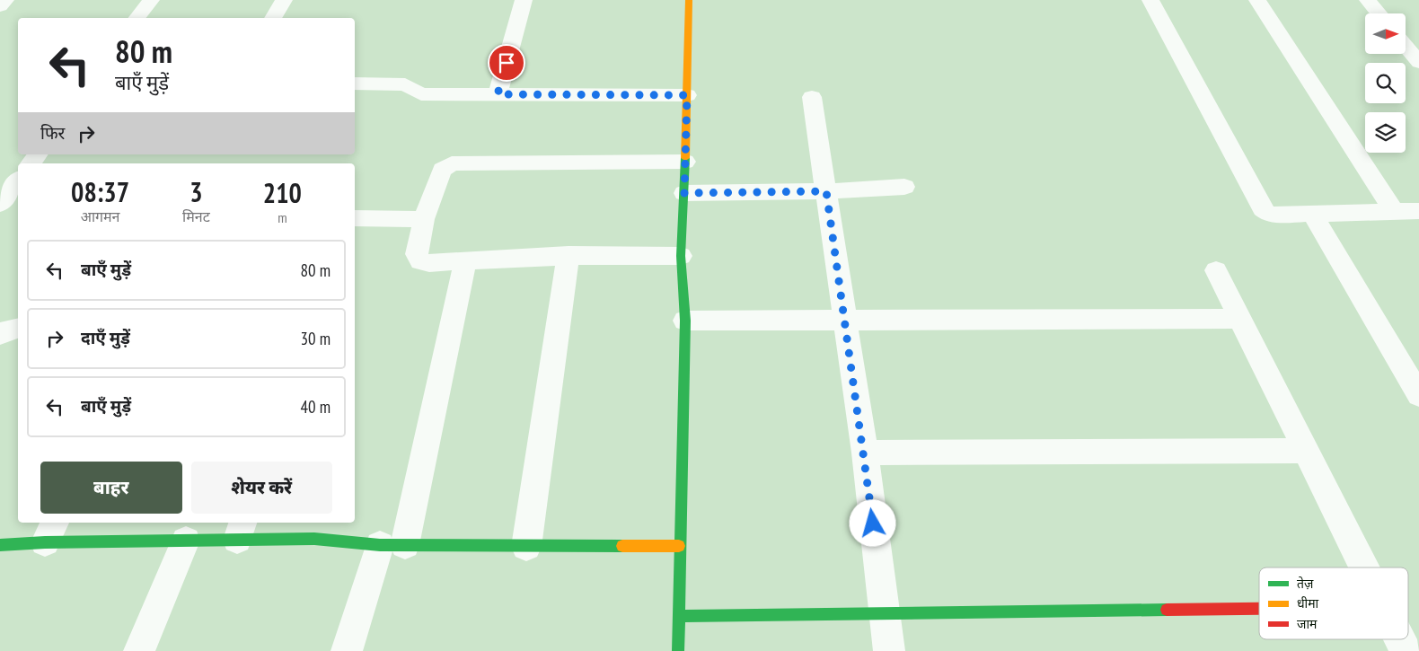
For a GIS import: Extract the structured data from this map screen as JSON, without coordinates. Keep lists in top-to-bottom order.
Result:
{
  "legend": ["तेज़", "धीमा", "जाम"],
  "north": "right",
  "page": {
    "turn": ["80 m", "बाएँ मुड़ें"],
    "then": "फिर",
    "eta": [
      "08:37",
      "आगमन",
      "3",
      "मिनट",
      "210",
      "m"
    ],
    "list": [
      {
        "name": "बाएँ मुड़ें",
        "value": "80 m"
      },
      {
        "name": "दाएँ मुड़ें",
        "value": "30 m"
      },
      {
        "name": "बाएँ मुड़ें",
        "value": "40 m"
      }
    ],
    "buttons": ["बाहर", "शेयर करें"]
  }
}
